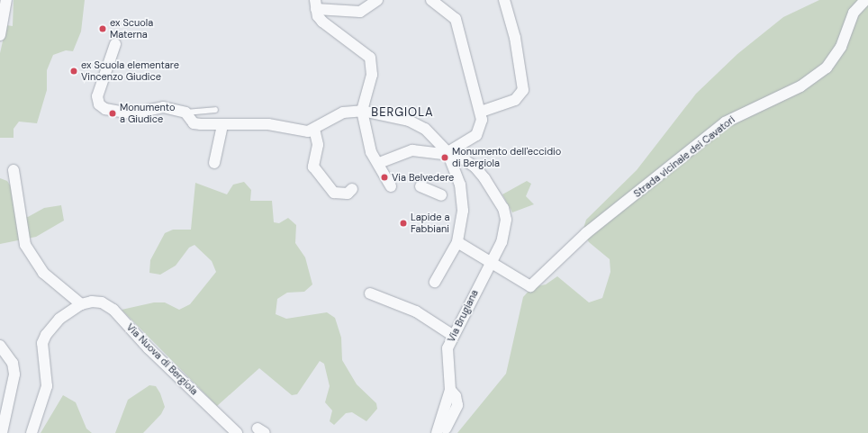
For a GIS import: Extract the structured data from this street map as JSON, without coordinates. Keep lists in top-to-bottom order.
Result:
{
  "streets": {
    "street": ["Strada vicinale dei Cavatori", "Via Brugiana", "Via Nuova di Bergiola"]
  },
  "crossings": [
    ["Strada vicinale dei Cavatori", "Via Brugiana"]
  ],
  "districts": ["BERGIOLA"],
  "places": [
    "ex Scuola Materna",
    "ex Scuola elementare Vincenzo Giudice",
    "Monumento a Giudice",
    "Monumento dell'eccidio di Bergiola",
    "Via Belvedere",
    "Lapide a Fabbiani"
  ]
}
